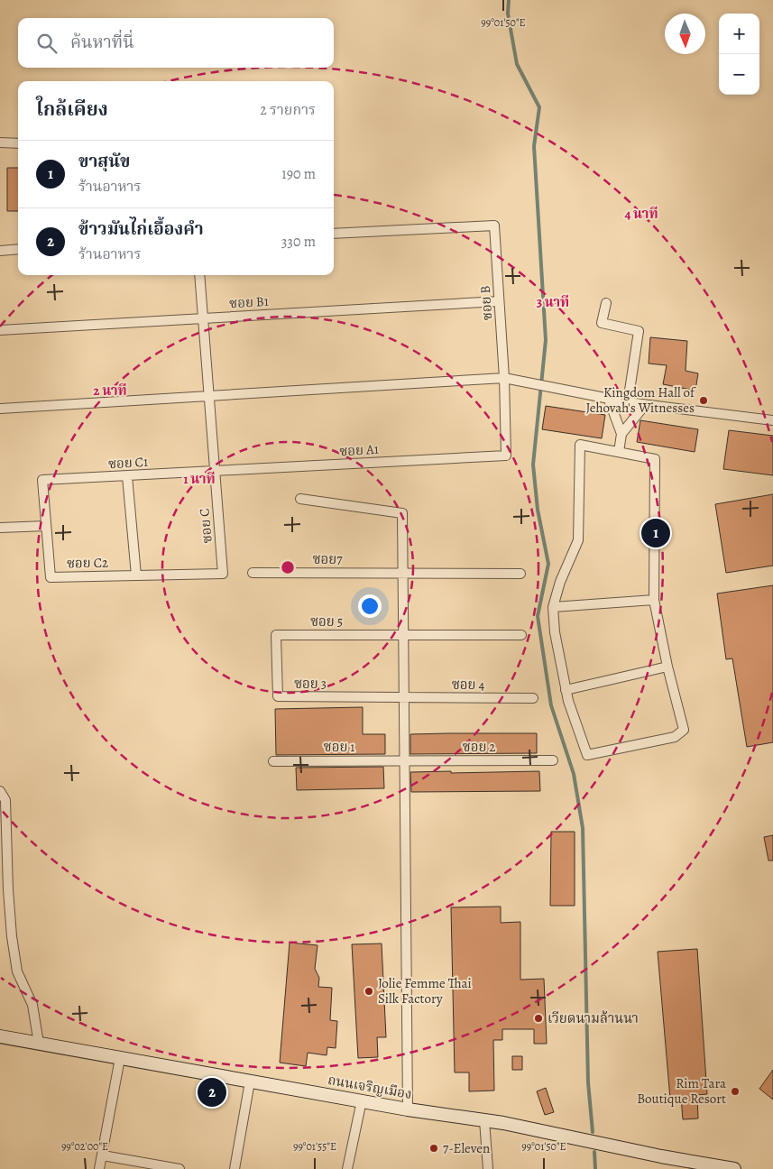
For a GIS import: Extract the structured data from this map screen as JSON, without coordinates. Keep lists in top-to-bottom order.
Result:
{
  "streets": {
    "main road": ["ถนนเจริญเมือง"],
    "street": [
      "ซอย B1",
      "ซอย B",
      "ซอย A1",
      "ซอย C1",
      "ซอย C",
      "ซอย7",
      "ซอย C2",
      "ซอย 5",
      "ซอย 3",
      "ซอย 4",
      "ซอย 1",
      "ซอย 2"
    ]
  },
  "crossings": [
    ["ซอย B1", "ซอย B"],
    ["ซอย B1", "ซอย C"],
    ["ซอย B", "ซอย A1"],
    ["ซอย A1", "ซอย C1"],
    ["ซอย A1", "ซอย C"],
    ["ซอย C1", "ซอย C"],
    ["ซอย C1", "ซอย C2"],
    ["ซอย C", "ซอย C2"],
    ["ซอย 5", "ซอย 3"],
    ["ซอย 3", "ซอย 4"],
    ["ซอย 1", "ซอย 2"]
  ],
  "places": [
    "Kingdom Hall of Jehovah's Witnesses",
    "Jolie Femme Thai Silk Factory",
    "เวียดนามล้านนา",
    "Rim Tara Boutique Resort",
    "7-Eleven"
  ],
  "north": "bottom",
  "page": {
    "map_buttons": ["+", "−"],
    "search": "ค้นหาที่นี่",
    "heading": ["ใกล้เคียง", "2 รายการ"],
    "list": [
      {
        "mark": "1",
        "name": "ขาสุนัข",
        "note": "ร้านอาหาร",
        "value": "190 m"
      },
      {
        "mark": "2",
        "name": "ข้าวมันไก่เอื้องคํา",
        "note": "ร้านอาหาร",
        "value": "330 m"
      }
    ],
    "pins": ["1", "2"]
  },
  "coordinates": ["99°01'50\"E", "99°02'00\"E", "99°01'55\"E"],
  "rings": [
    "4 นาที",
    "3 นาที",
    "2 นาที",
    "1 นาที"
  ]
}
